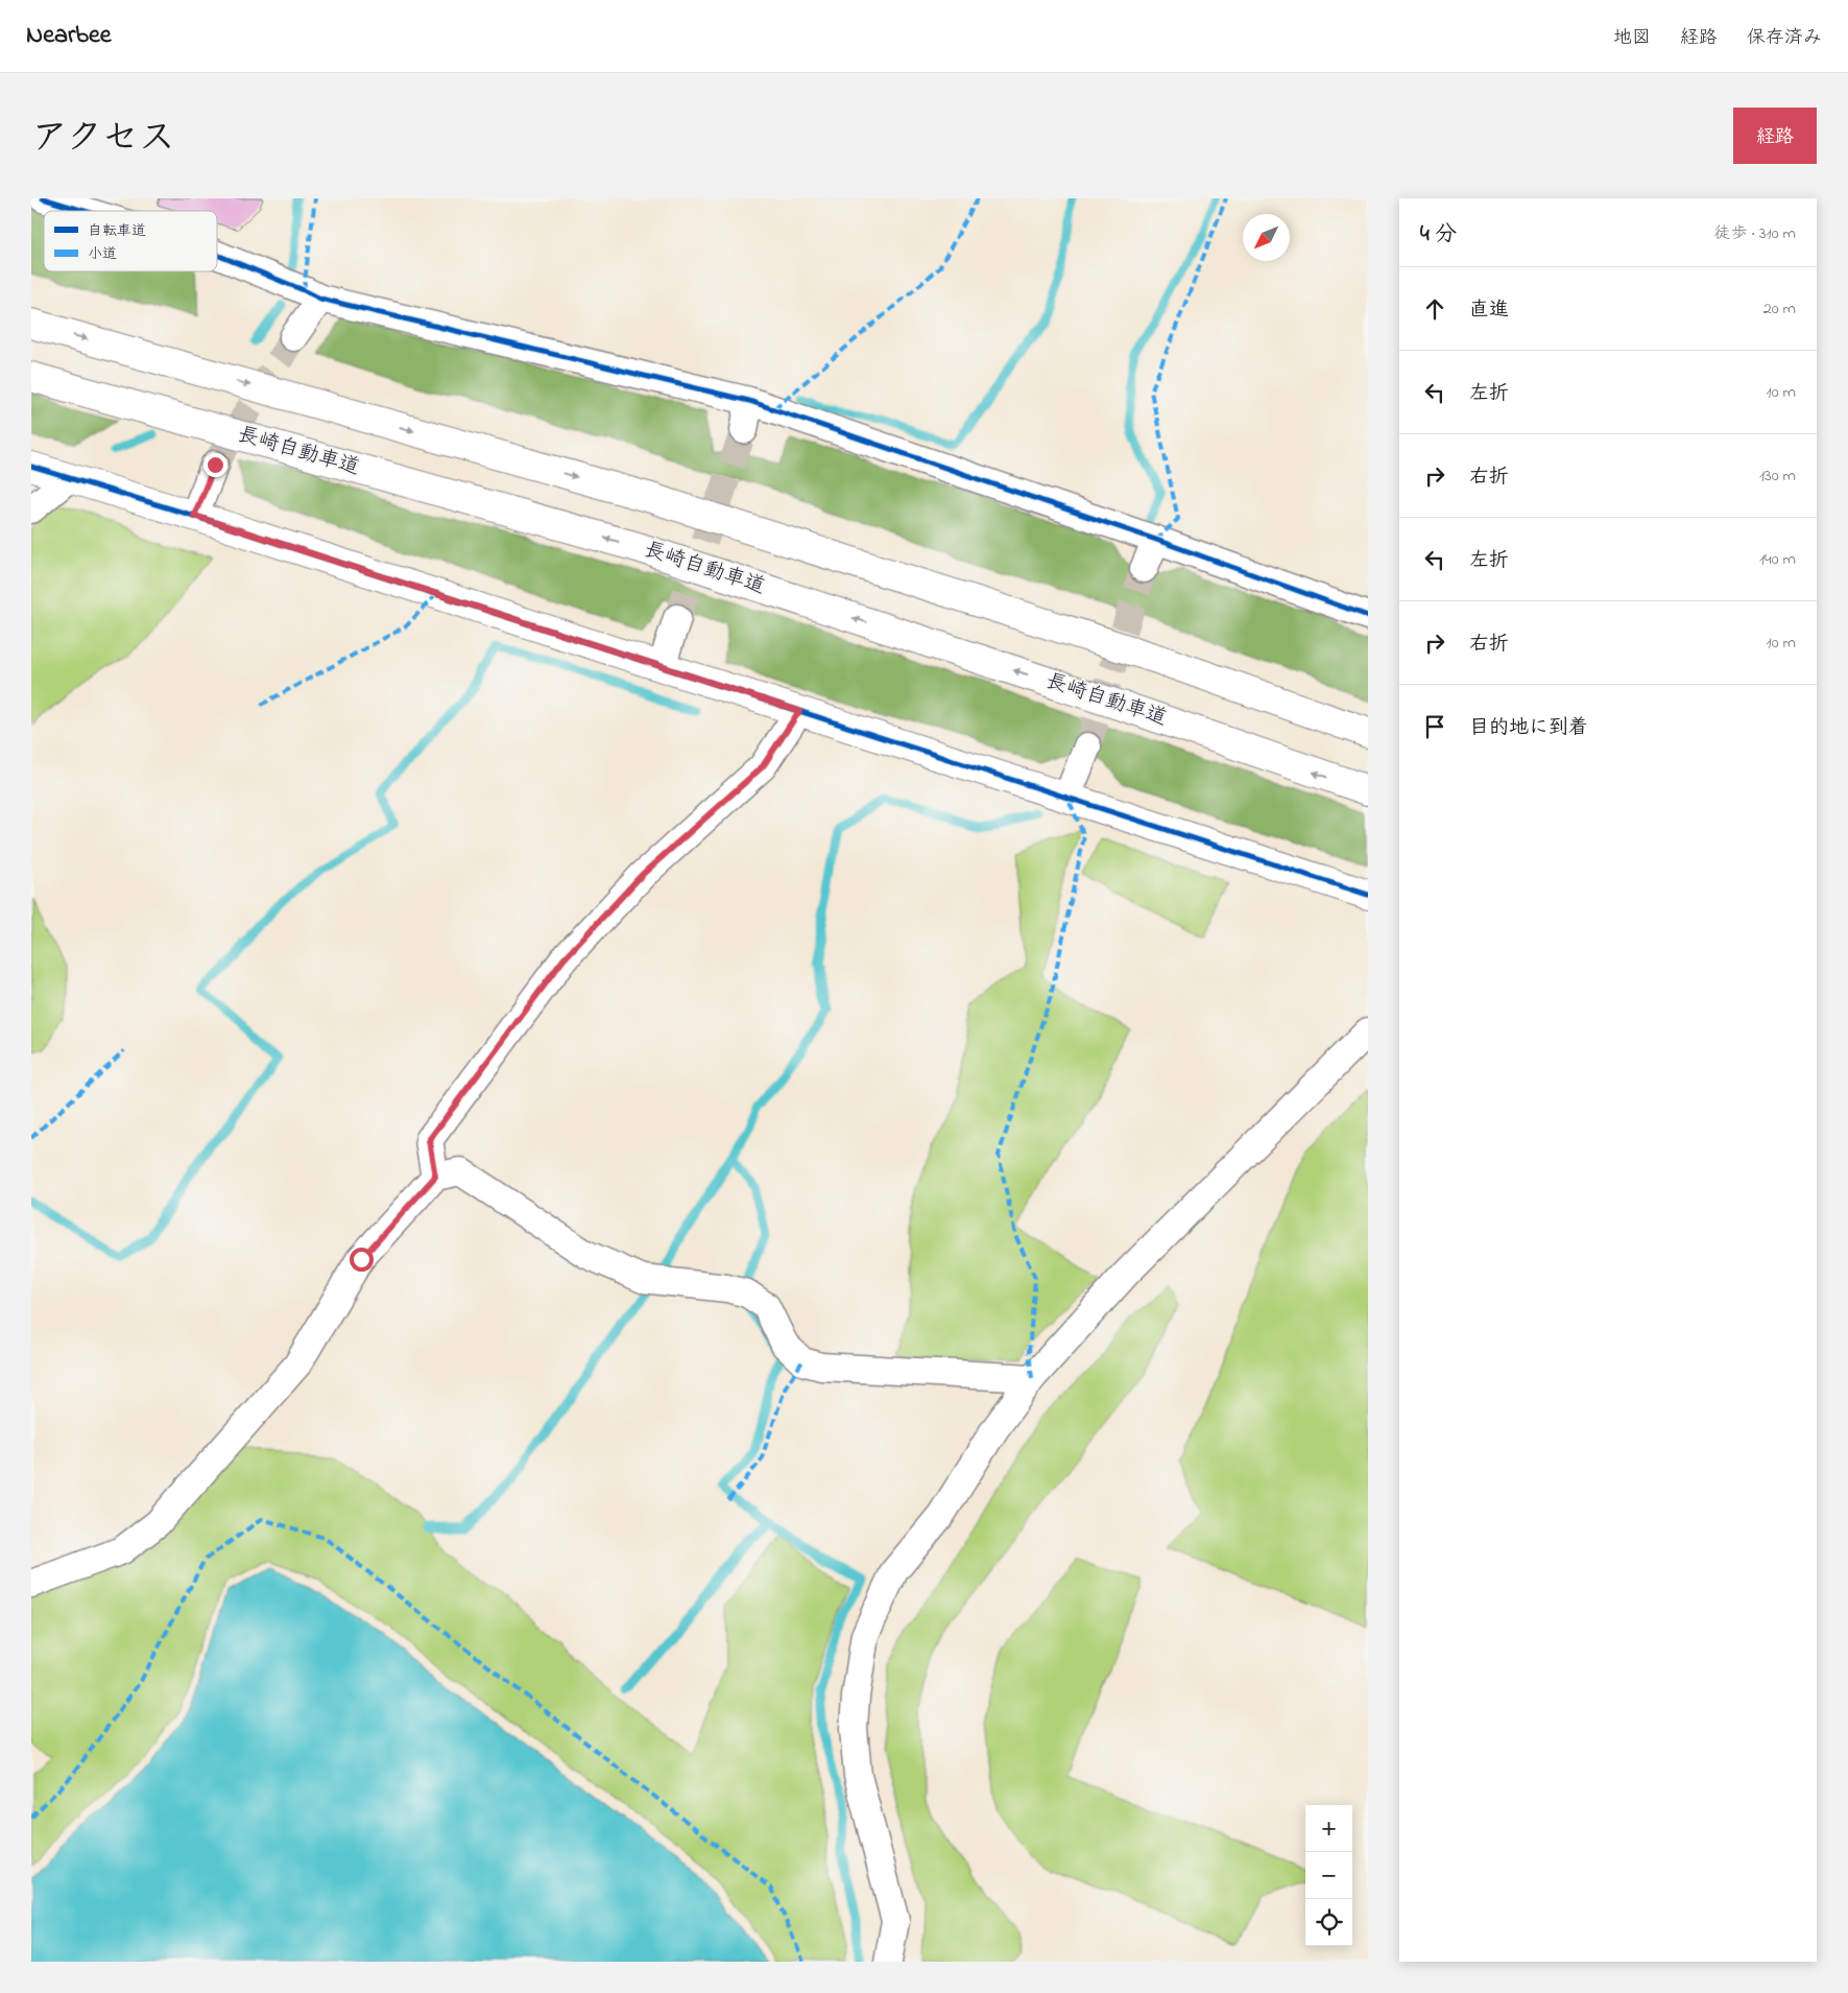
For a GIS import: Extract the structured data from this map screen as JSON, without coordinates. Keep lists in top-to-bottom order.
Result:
{
  "streets": {
    "main road": ["長崎自動車道"]
  },
  "legend": ["自転車道", "小道"],
  "north": "bottom left",
  "page": {
    "header": "Nearbee",
    "nav": ["地図", "経路", "保存済み"],
    "title": "アクセス",
    "buttons": "経路",
    "heading": ["4 分", "徒歩 · 310 m"],
    "list": [
      ["直進", "20 m"],
      ["左折", "10 m"],
      ["右折", "130 m"],
      ["左折", "140 m"],
      ["右折", "10 m"],
      "目的地に到着"
    ],
    "map_buttons": ["+", "−"]
  }
}
